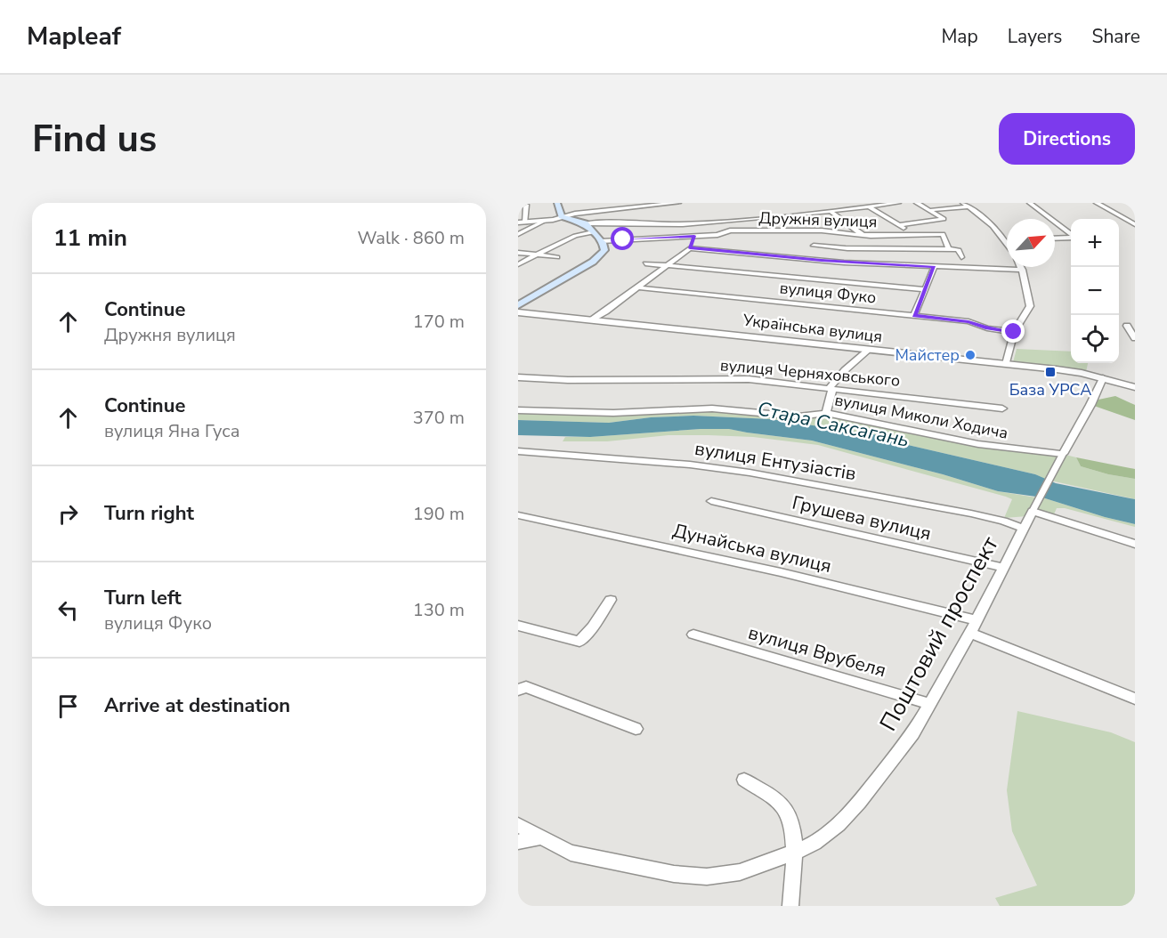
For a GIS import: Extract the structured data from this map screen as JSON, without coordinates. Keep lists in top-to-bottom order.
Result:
{
  "streets": {
    "street": [
      "Дружня вулиця",
      "вулиця Фуко",
      "Українська вулиця",
      "вулиця Черняховського",
      "вулиця Миколи Ходича",
      "вулиця Ентузіастів",
      "Грушева вулиця",
      "Дунайська вулиця",
      "Поштовий проспект",
      "вулиця Врубеля"
    ]
  },
  "crossings": [
    ["Українська вулиця", "Поштовий проспект"],
    ["вулиця Миколи Ходича", "Поштовий проспект"],
    ["вулиця Ентузіастів", "Поштовий проспект"],
    ["Грушева вулиця", "Поштовий проспект"],
    ["Дунайська вулиця", "Поштовий проспект"],
    ["Поштовий проспект", "вулиця Врубеля"]
  ],
  "water": ["Стара Саксагань"],
  "places": {
    "other": ["Майстер"],
    "transit": ["База УРСА"]
  },
  "north": "top right",
  "page": {
    "header": "Mapleaf",
    "nav": ["Map", "Layers", "Share"],
    "buttons": "Directions",
    "title": "Find us",
    "heading": ["11 min", "Walk · 860 m"],
    "map_buttons": ["+", "−"],
    "list": [
      ["Continue", "Дружня вулиця", "170 m"],
      ["Continue", "вулиця Яна Гуса", "370 m"],
      ["Turn right", "190 m"],
      ["Turn left", "вулиця Фуко", "130 m"],
      "Arrive at destination"
    ]
  }
}
